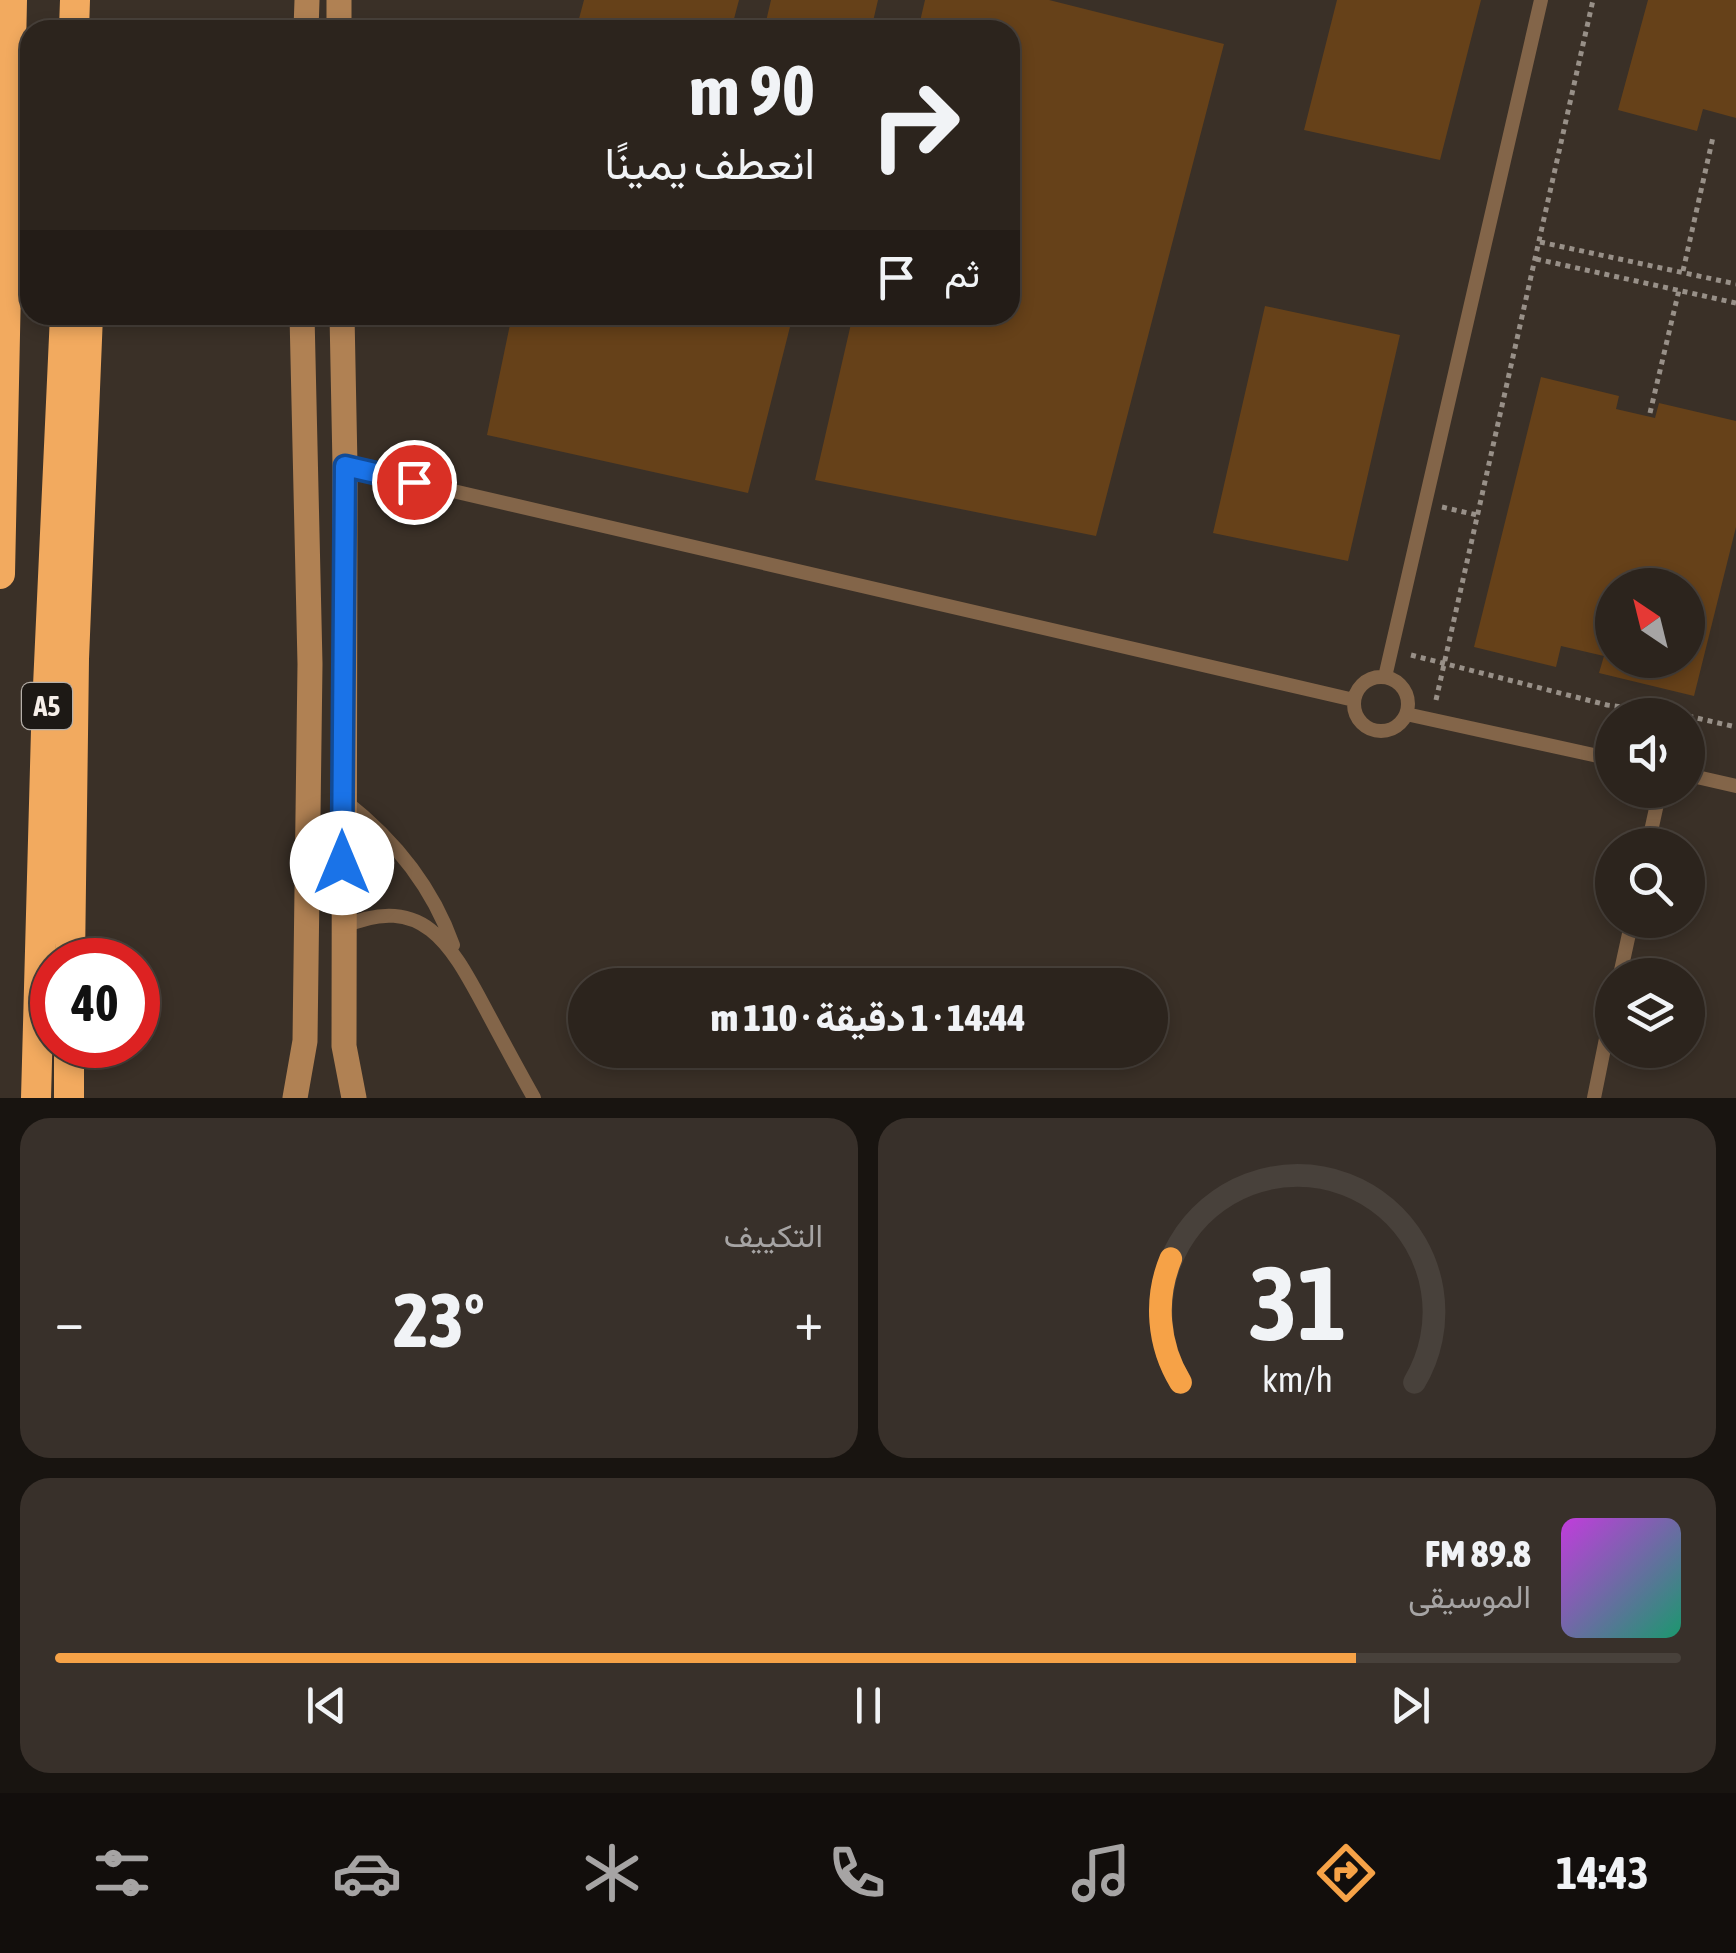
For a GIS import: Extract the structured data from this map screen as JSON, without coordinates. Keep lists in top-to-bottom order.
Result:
{
  "streets": {
    "highway": ["A5"]
  },
  "north": "top left",
  "page": {
    "turn": ["90 m", "انعطف يمينًا"],
    "then": "ثم",
    "limit": "40",
    "trip": "14:44 · 1 دقيقة · 110 m",
    "tile": "التكييف",
    "heat": ["−", "23°", "+"],
    "song": ["89.8 FM", "الموسيقى"],
    "tabs": "14:43",
    "gauge": ["31", "km/h"]
  }
}
